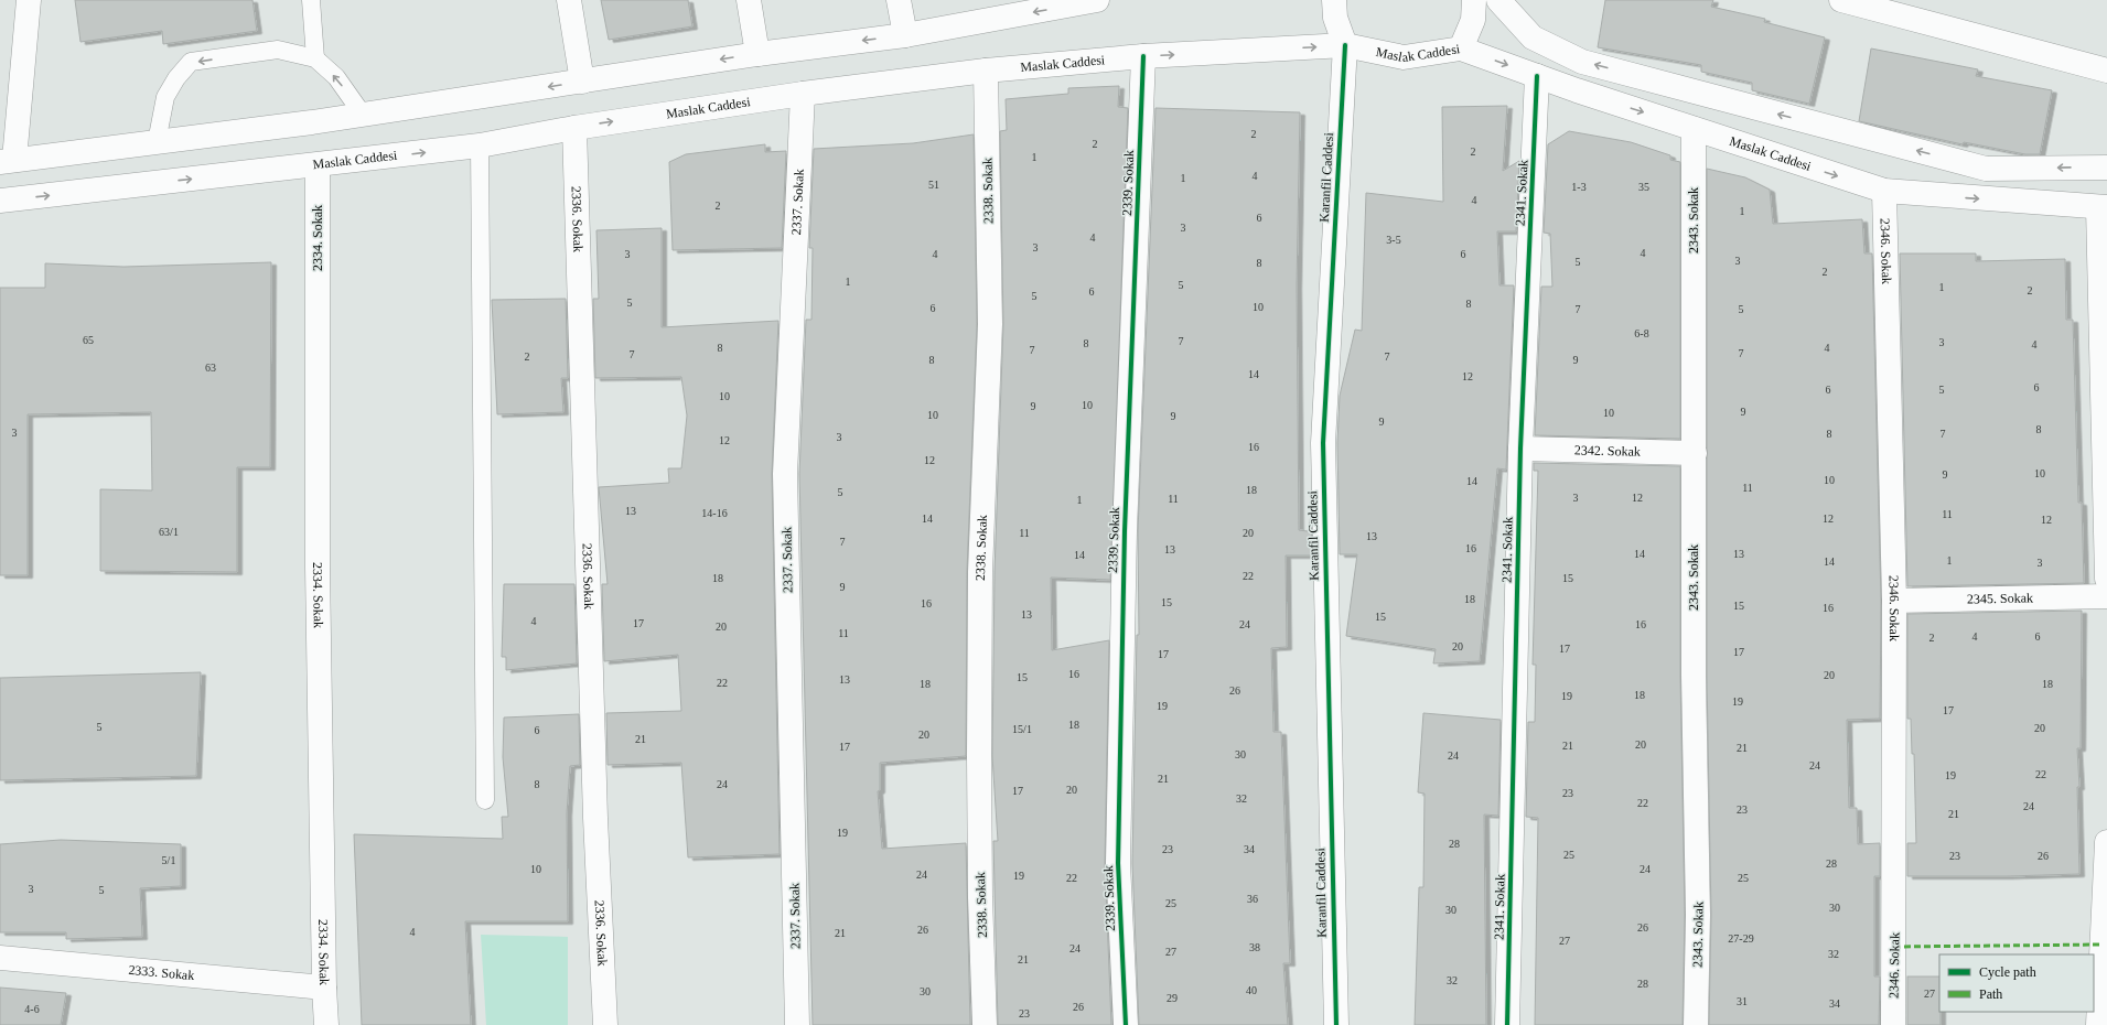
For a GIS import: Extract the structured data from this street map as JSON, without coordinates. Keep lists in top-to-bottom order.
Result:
{
  "streets": {
    "street": [
      "Maslak Caddesi",
      "Karanfil Caddesi",
      "2339. Sokak",
      "2338. Sokak",
      "2341. Sokak",
      "2337. Sokak",
      "2336. Sokak",
      "2343. Sokak",
      "2334. Sokak",
      "2346. Sokak",
      "2342. Sokak",
      "2345. Sokak",
      "2333. Sokak"
    ]
  },
  "crossings": [
    ["Maslak Caddesi", "Karanfil Caddesi"],
    ["Maslak Caddesi", "2339. Sokak"],
    ["Maslak Caddesi", "2338. Sokak"],
    ["Maslak Caddesi", "2341. Sokak"],
    ["Maslak Caddesi", "2337. Sokak"],
    ["Maslak Caddesi", "2336. Sokak"],
    ["Maslak Caddesi", "2343. Sokak"],
    ["Maslak Caddesi", "2334. Sokak"],
    ["Maslak Caddesi", "2346. Sokak"],
    ["2341. Sokak", "2342. Sokak"],
    ["2343. Sokak", "2342. Sokak"],
    ["2334. Sokak", "2333. Sokak"],
    ["2346. Sokak", "2345. Sokak"]
  ],
  "house_numbers": [
    "2",
    "2",
    "2",
    "1",
    "4",
    "1",
    "51",
    "1-3",
    "35",
    "4",
    "2",
    "1",
    "6",
    "3",
    "4",
    "3-5",
    "3",
    "4",
    "3",
    "4",
    "6",
    "3",
    "5",
    "8",
    "2",
    "1",
    "5",
    "1",
    "2",
    "6",
    "5",
    "5",
    "8",
    "10",
    "6",
    "7",
    "5",
    "6-8",
    "65",
    "7",
    "3",
    "8",
    "4",
    "8",
    "4",
    "7",
    "7",
    "7",
    "2",
    "7",
    "8",
    "9",
    "63",
    "14",
    "12",
    "6",
    "6",
    "5",
    "10",
    "10",
    "9",
    "9",
    "10",
    "10",
    "9",
    "9",
    "8",
    "3",
    "8",
    "7",
    "3",
    "12",
    "16",
    "12",
    "10",
    "9",
    "10",
    "14",
    "11",
    "18",
    "5",
    "3",
    "12",
    "11",
    "1",
    "13",
    "14-16",
    "11",
    "14",
    "12",
    "12",
    "63/1",
    "11",
    "20",
    "13",
    "7",
    "16",
    "13",
    "14",
    "13",
    "14",
    "1",
    "14",
    "3",
    "22",
    "18",
    "15",
    "9",
    "18",
    "15",
    "16",
    "15",
    "16",
    "13",
    "15",
    "4",
    "17",
    "24",
    "16",
    "20",
    "11",
    "4",
    "6",
    "2",
    "20",
    "17",
    "17",
    "17",
    "16",
    "20",
    "15",
    "13",
    "22",
    "18",
    "18",
    "26",
    "18",
    "19",
    "19",
    "19",
    "17",
    "18",
    "5",
    "20",
    "15/1",
    "6",
    "20",
    "21",
    "20",
    "21",
    "17",
    "21",
    "30",
    "24",
    "24",
    "22",
    "19",
    "21",
    "8",
    "24",
    "20",
    "17",
    "23",
    "32",
    "22",
    "24",
    "23",
    "21",
    "19",
    "28",
    "23",
    "34",
    "25",
    "23",
    "26",
    "5/1",
    "28",
    "10",
    "24",
    "24",
    "19",
    "22",
    "25",
    "3",
    "5",
    "36",
    "25",
    "30",
    "30",
    "26",
    "26",
    "4",
    "21",
    "27-29",
    "27",
    "38",
    "24",
    "27",
    "32",
    "21",
    "32",
    "28",
    "40",
    "30",
    "27",
    "29",
    "31",
    "34",
    "26",
    "4-6",
    "23"
  ],
  "legend": ["Cycle path", "Path"]
}
